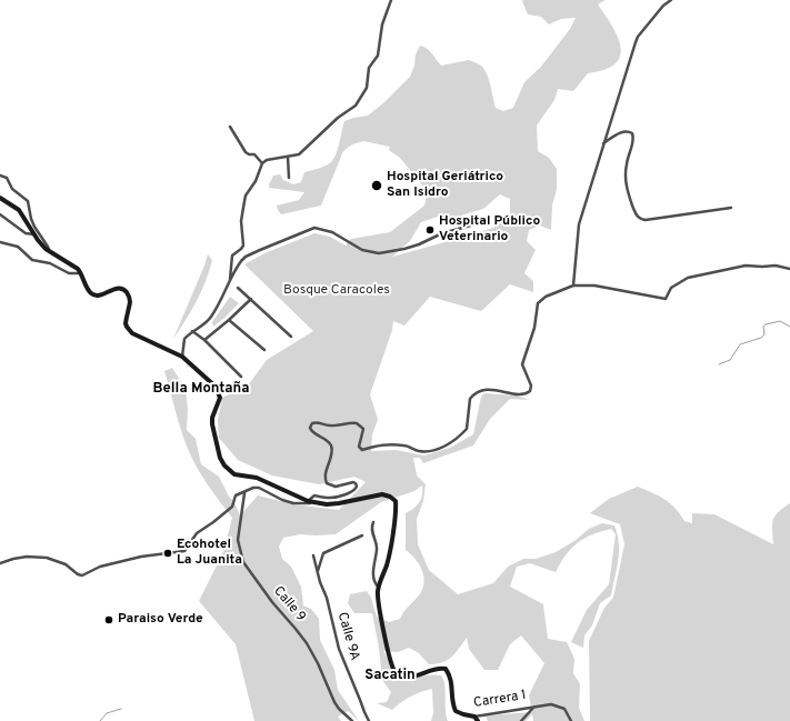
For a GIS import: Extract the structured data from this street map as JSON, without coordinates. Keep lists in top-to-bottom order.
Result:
{
  "streets": {
    "street": ["Calle 9", "Calle 9A", "Carrera 1"]
  },
  "districts": ["Bella Montaña", "Sacatin"],
  "parks": ["Bosque Caracoles"],
  "places": [
    "Hospital Geriátrico San Isidro",
    "Hospital Público Veterinario",
    "Ecohotel La Juanita",
    "Paraiso Verde"
  ]
}
